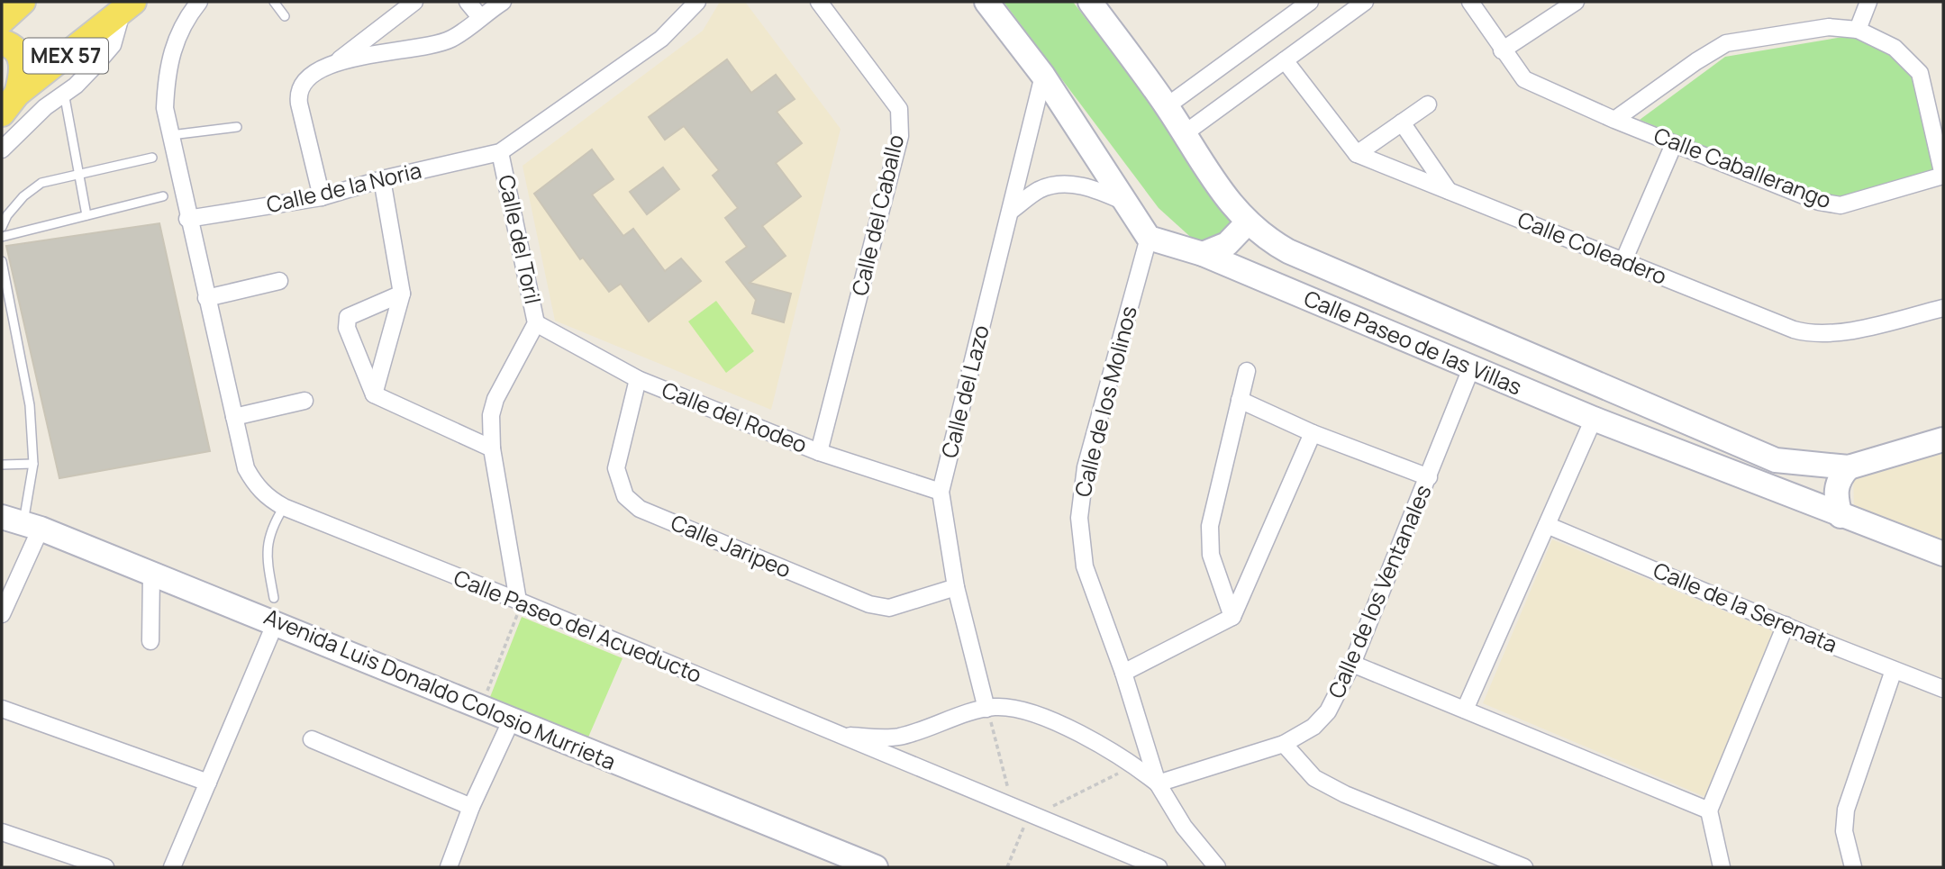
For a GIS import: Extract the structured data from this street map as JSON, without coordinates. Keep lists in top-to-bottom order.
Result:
{
  "streets": {
    "main road": ["MEX 57"],
    "street": [
      "Calle Caballerango",
      "Calle de la Noria",
      "Calle del Caballo",
      "Calle del Toril",
      "Calle Coleadero",
      "Calle Paseo de las Villas",
      "Calle del Lazo",
      "Calle de los Molinos",
      "Calle del Rodeo",
      "Calle Jaripeo",
      "Calle de los Ventanales",
      "Calle de la Serenata",
      "Calle Paseo del Acueducto",
      "Avenida Luis Donaldo Colosio Murrieta"
    ]
  },
  "crossings": [
    ["Calle de la Noria", "Calle del Toril"],
    ["Calle de la Noria", "Calle Paseo del Acueducto"],
    ["Calle del Caballo", "Calle del Rodeo"],
    ["Calle del Toril", "Calle del Rodeo"],
    ["Calle del Toril", "Calle Paseo del Acueducto"],
    ["Calle Paseo de las Villas", "Calle de los Molinos"],
    ["Calle Paseo de las Villas", "Calle de los Ventanales"],
    ["Calle del Lazo", "Calle de los Molinos"],
    ["Calle del Lazo", "Calle del Rodeo"],
    ["Calle del Lazo", "Calle Jaripeo"],
    ["Calle de los Molinos", "Calle de los Ventanales"],
    ["Calle de los Molinos", "Calle Paseo del Acueducto"],
    ["Calle del Rodeo", "Calle Jaripeo"]
  ]
}
